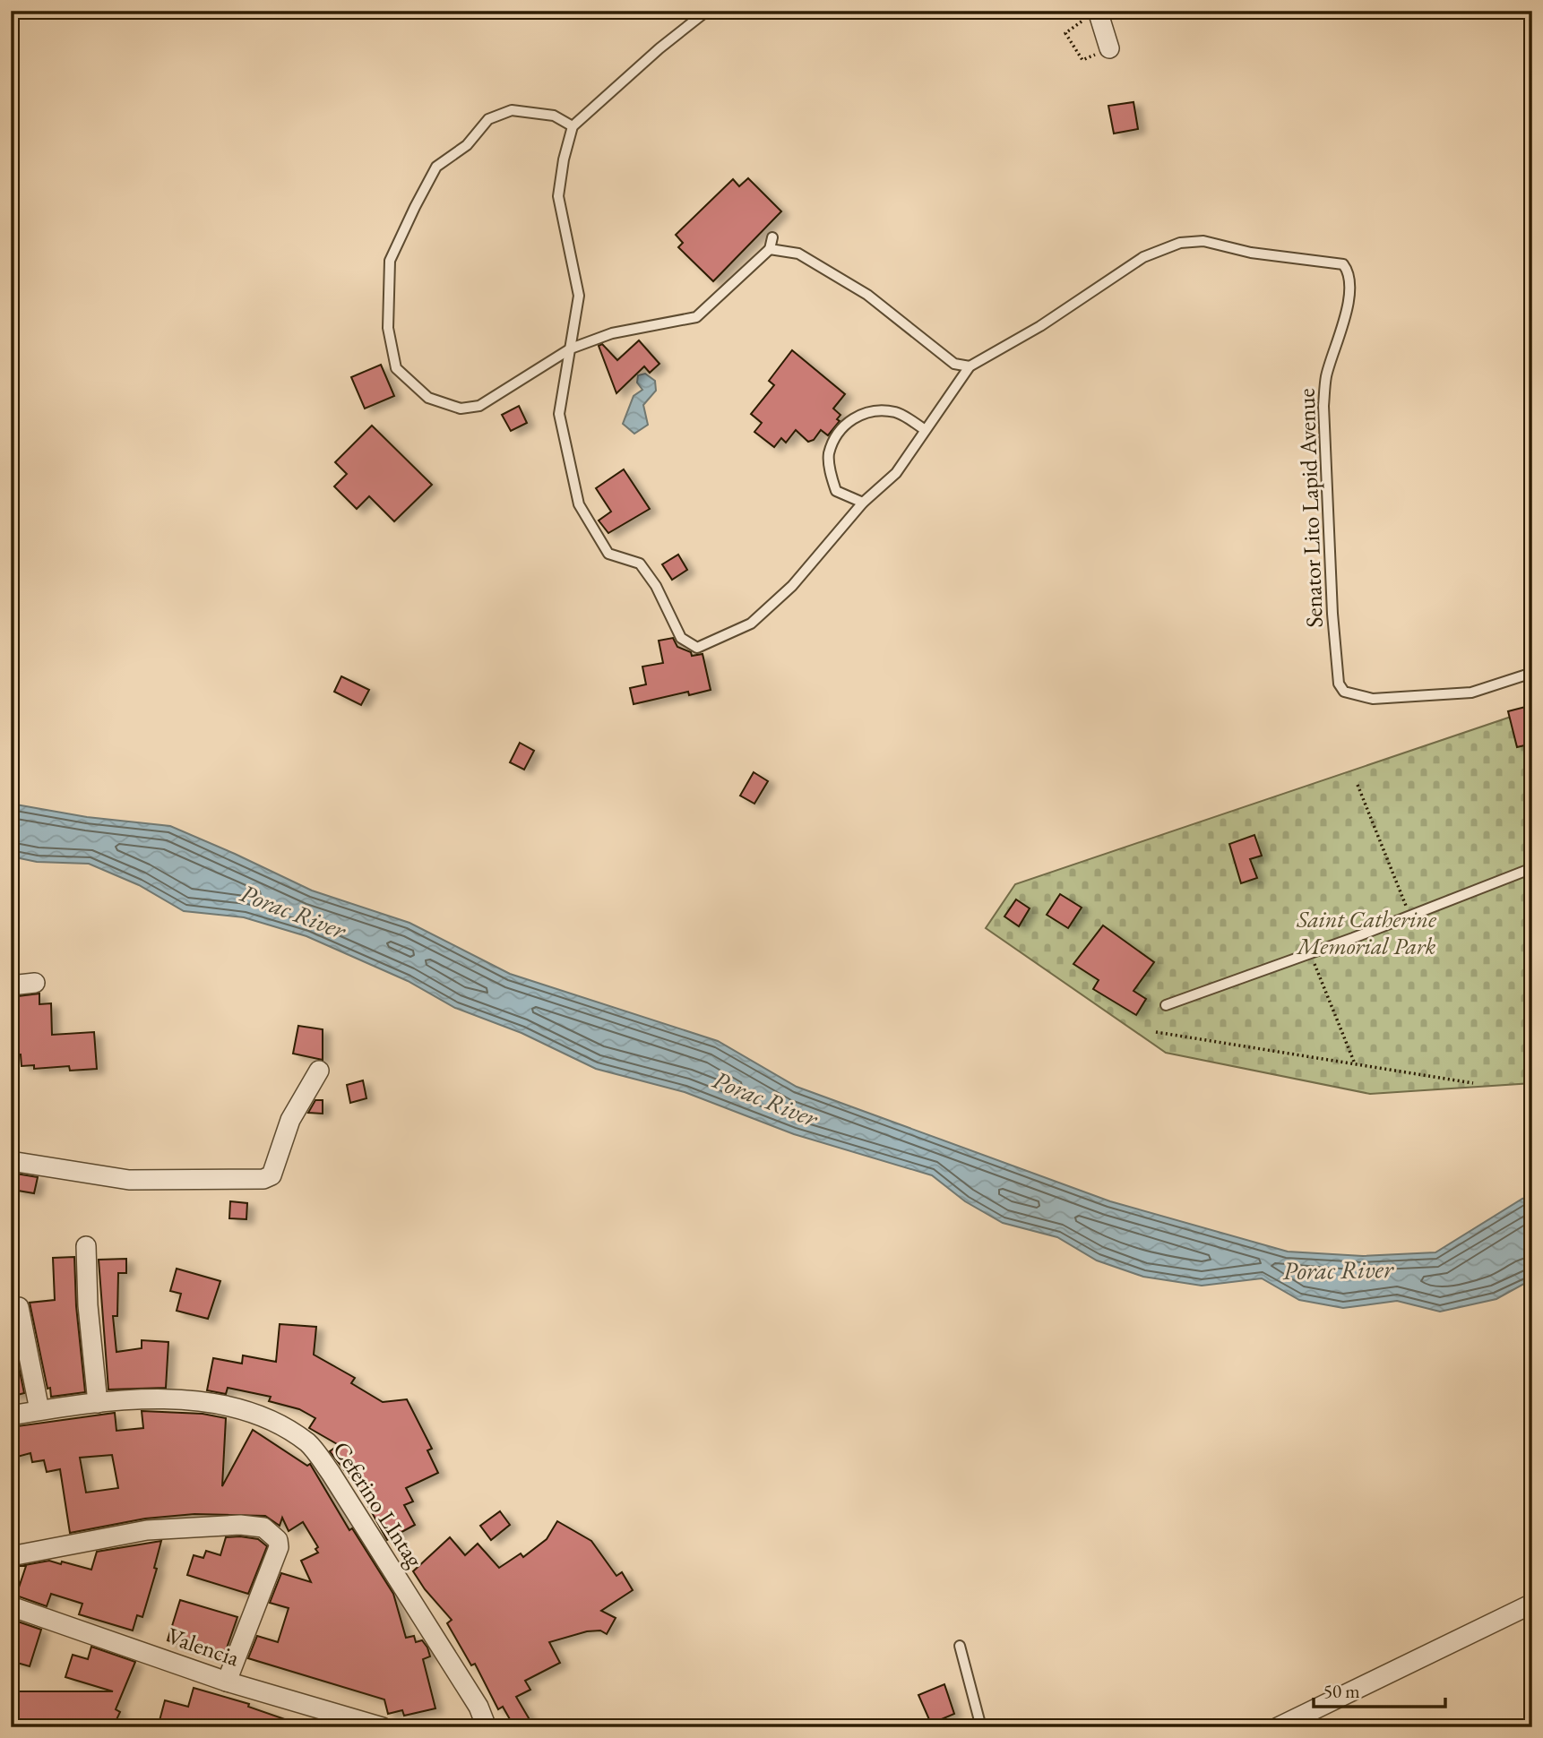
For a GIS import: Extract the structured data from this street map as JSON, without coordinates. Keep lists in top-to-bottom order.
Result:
{
  "streets": {
    "street": ["Ceferino LIntag", "Valencia"],
    "lane": ["Senator Lito Lapid Avenue"]
  },
  "water": ["Porac River"],
  "parks": ["Saint Catherine Memorial Park"],
  "scale_bar": "50 m"
}
